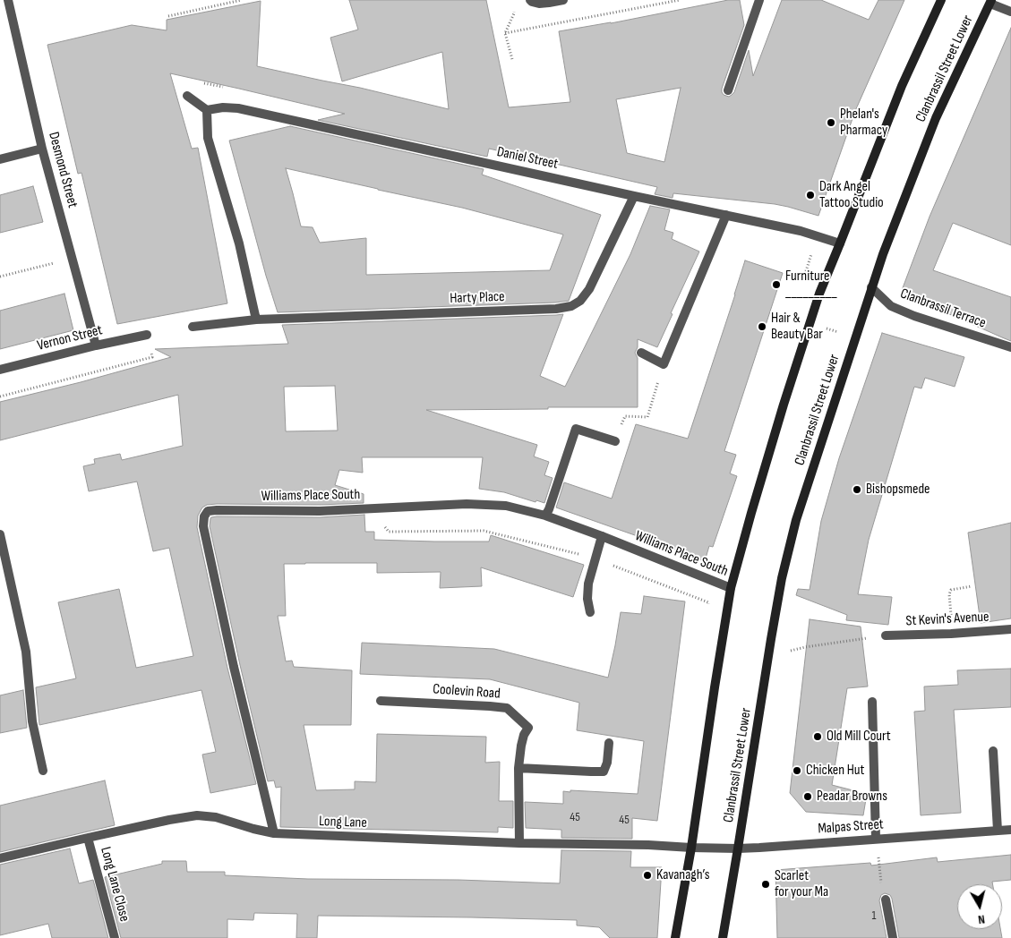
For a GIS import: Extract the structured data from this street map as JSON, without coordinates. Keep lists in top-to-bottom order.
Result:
{
  "streets": {
    "main road": ["Clanbrassil Street Lower"],
    "street": [
      "Daniel Street",
      "Desmond Street",
      "Harty Place",
      "Clanbrassil Terrace",
      "Vernon Street",
      "Williams Place South",
      "St Kevin's Avenue",
      "Coolevin Road",
      "Long Lane",
      "Malpas Street",
      "Long Lane Close"
    ]
  },
  "crossings": [
    ["Clanbrassil Street Lower", "Daniel Street"],
    ["Clanbrassil Street Lower", "Clanbrassil Terrace"],
    ["Clanbrassil Street Lower", "Williams Place South"],
    ["Clanbrassil Street Lower", "Long Lane"],
    ["Clanbrassil Street Lower", "Malpas Street"],
    ["Daniel Street", "Harty Place"],
    ["Desmond Street", "Vernon Street"],
    ["Williams Place South", "Long Lane"],
    ["Coolevin Road", "Long Lane"],
    ["Long Lane", "Malpas Street"],
    ["Long Lane", "Long Lane Close"]
  ],
  "places": [
    "Phelan's Pharmacy",
    "Dark Angel Tattoo Studio",
    "Furniture _________",
    "Hair & Beauty Bar",
    "Bishopsmede",
    "Old Mill Court",
    "Chicken Hut",
    "Peadar Browns",
    "Kavanagh’s",
    "Scarlet for your Ma"
  ],
  "house_numbers": ["45", "45", "1"],
  "north": "bottom"
}
